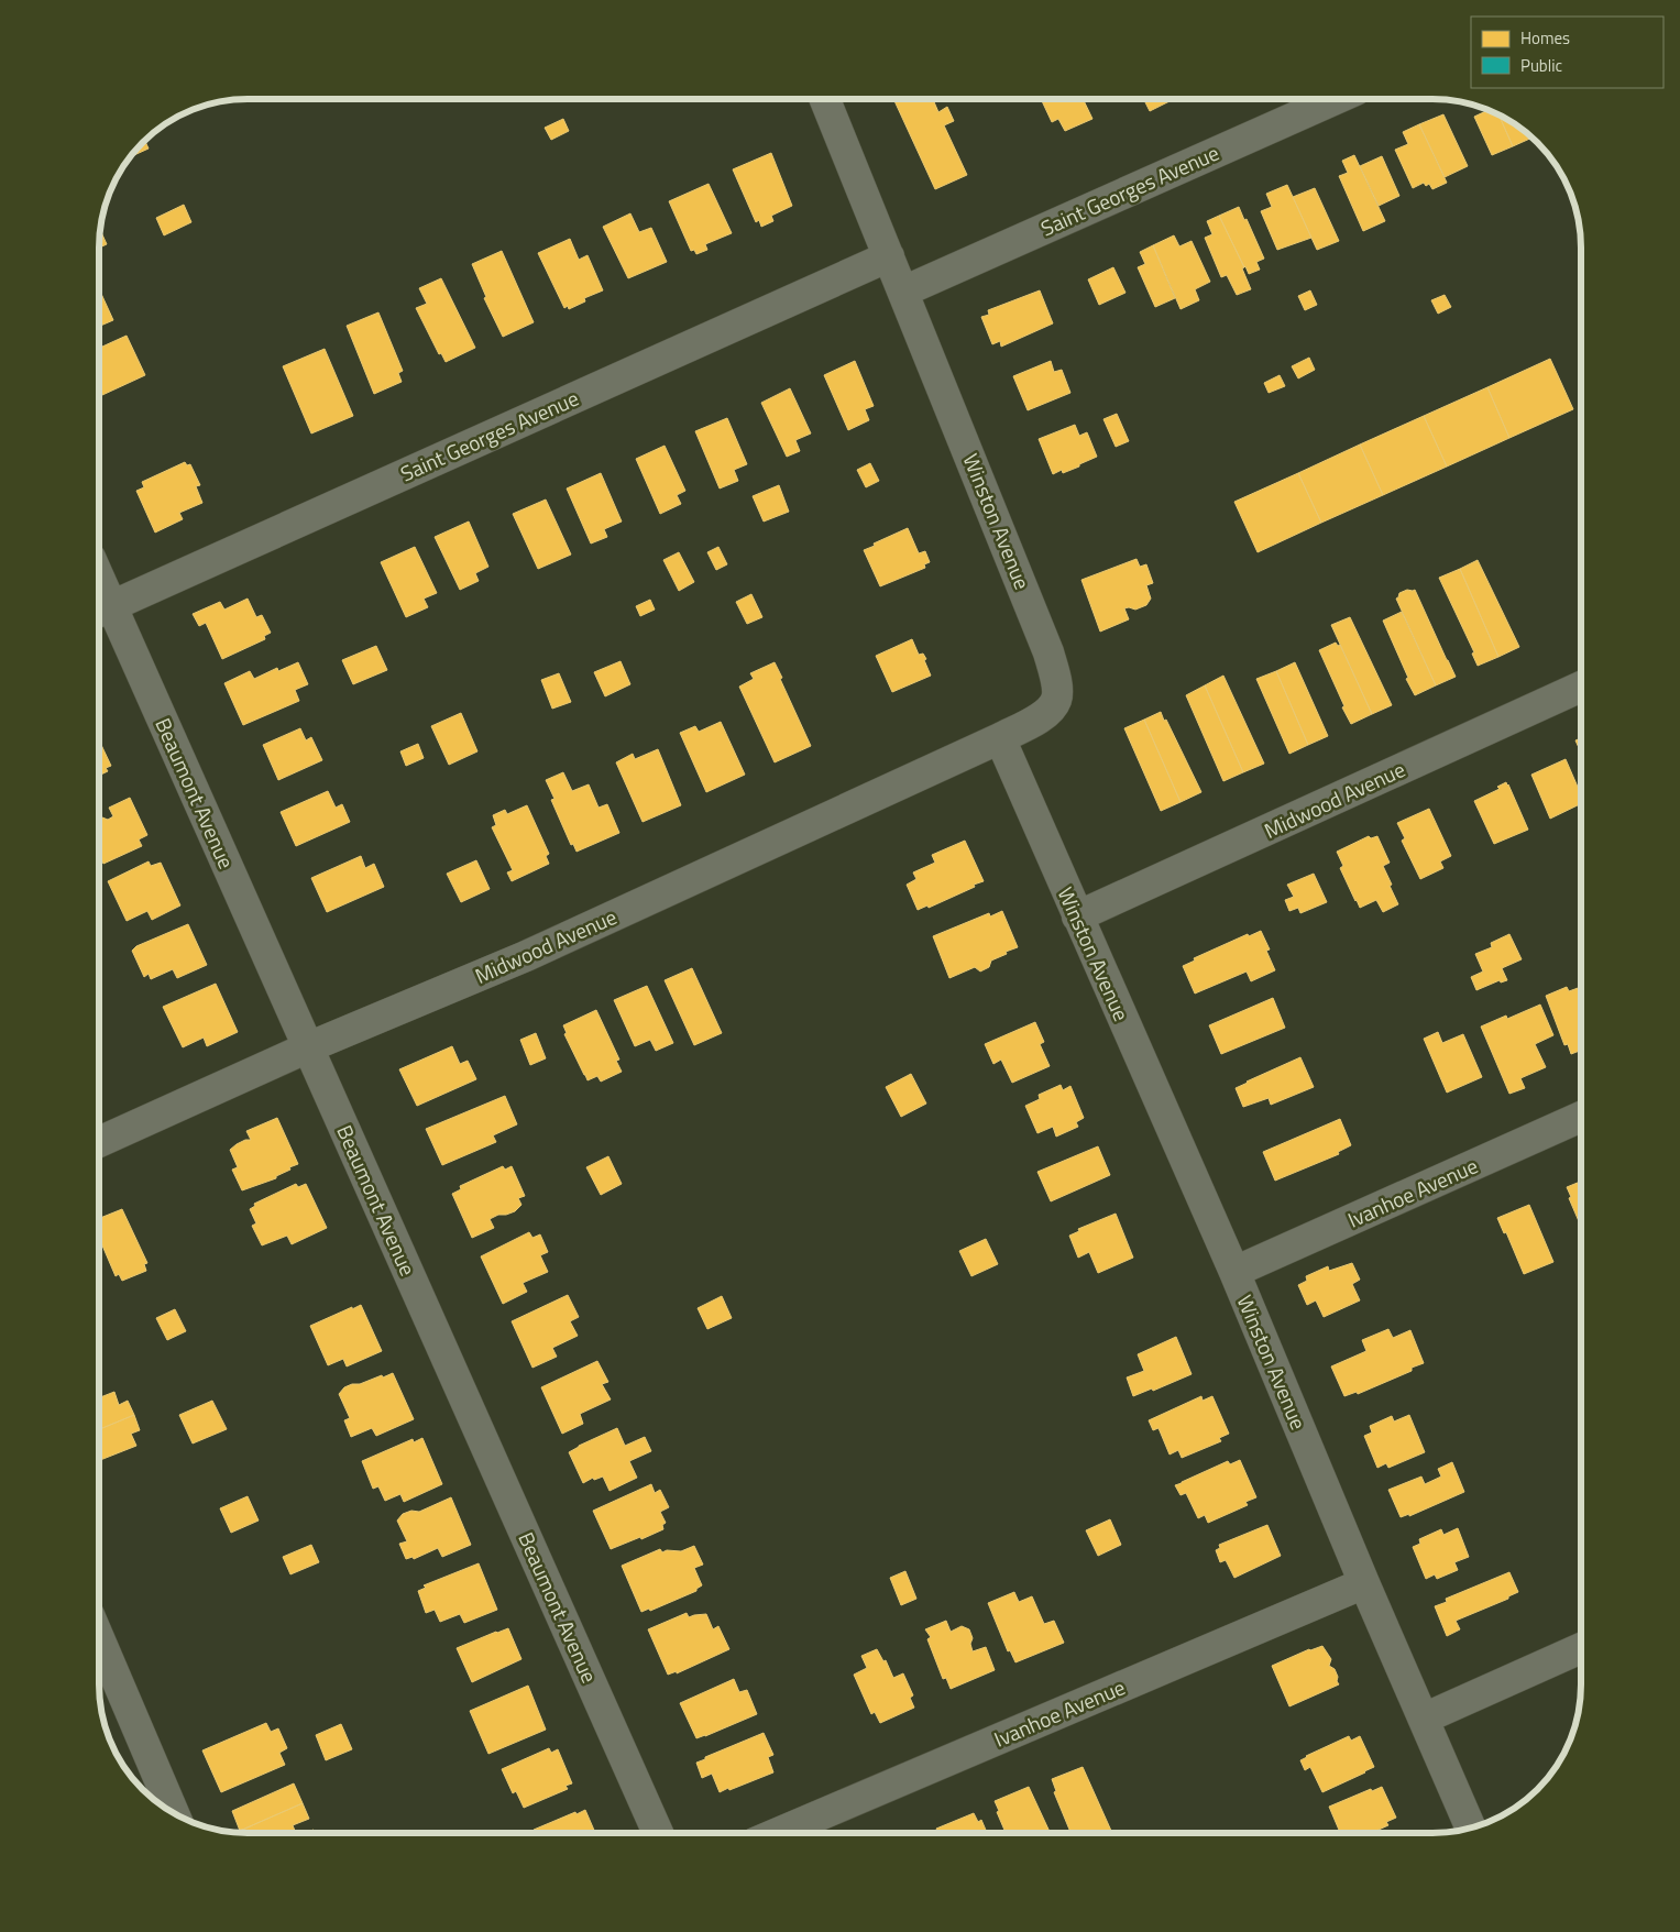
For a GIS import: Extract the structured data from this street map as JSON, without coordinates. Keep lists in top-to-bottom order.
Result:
{
  "streets": {
    "street": [
      "Saint Georges Avenue",
      "Winston Avenue",
      "Beaumont Avenue",
      "Midwood Avenue",
      "Ivanhoe Avenue"
    ]
  },
  "crossings": [
    ["Saint Georges Avenue", "Winston Avenue"],
    ["Saint Georges Avenue", "Beaumont Avenue"],
    ["Winston Avenue", "Midwood Avenue"],
    ["Winston Avenue", "Ivanhoe Avenue"],
    ["Beaumont Avenue", "Midwood Avenue"]
  ],
  "legend": ["Homes", "Public"]
}
